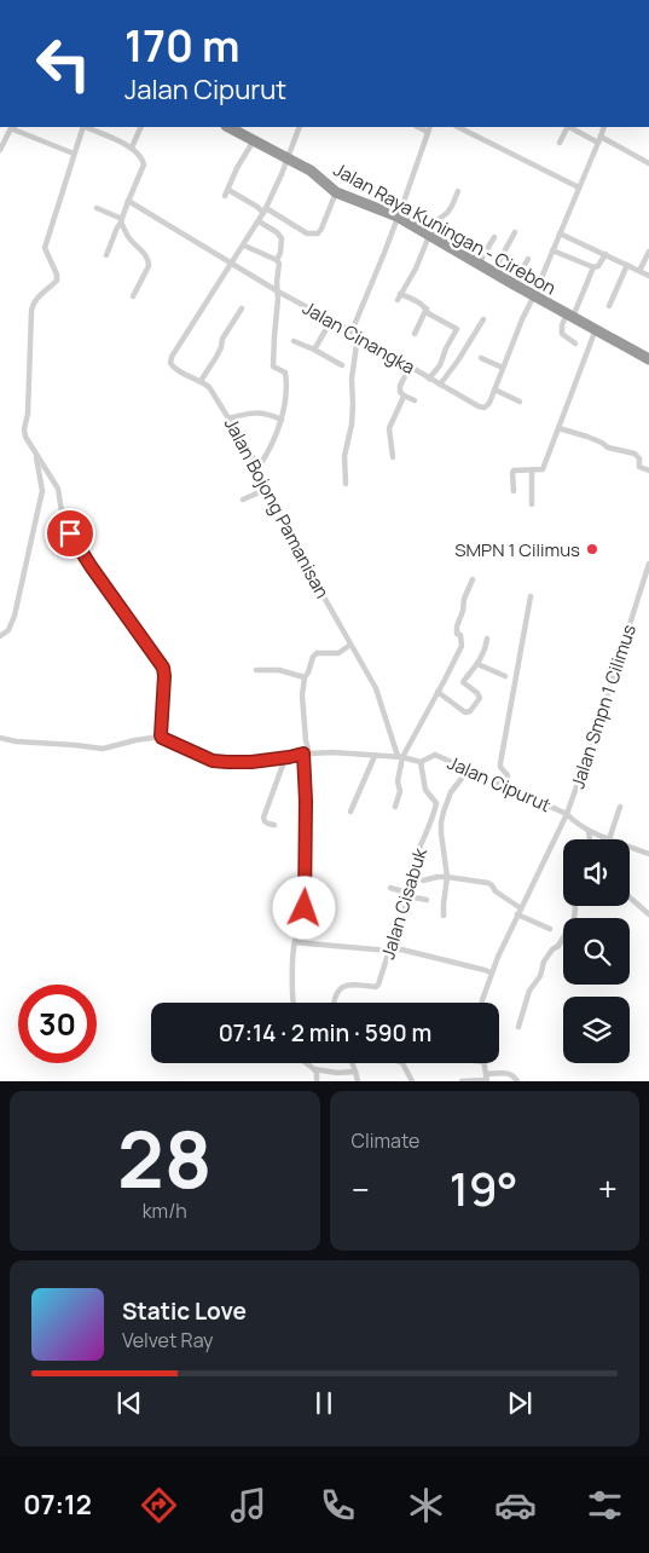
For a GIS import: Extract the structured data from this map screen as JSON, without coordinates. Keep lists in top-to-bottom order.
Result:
{
  "streets": {
    "highway": ["Jalan Raya Kuningan - Cirebon"],
    "street": [
      "Jalan Cinangka",
      "Jalan Bojong Pamanisan",
      "Jalan Smpn 1 Cilimus",
      "Jalan Cipurut",
      "Jalan Cisabuk"
    ]
  },
  "crossings": [
    ["Jalan Raya Kuningan - Cirebon", "Jalan Cinangka"],
    ["Jalan Raya Kuningan - Cirebon", "Jalan Bojong Pamanisan"],
    ["Jalan Cinangka", "Jalan Bojong Pamanisan"],
    ["Jalan Bojong Pamanisan", "Jalan Cipurut"],
    ["Jalan Smpn 1 Cilimus", "Jalan Cipurut"],
    ["Jalan Cipurut", "Jalan Cisabuk"]
  ],
  "places": ["SMPN 1 Cilimus"],
  "page": {
    "turn": ["170 m", "Jalan Cipurut"],
    "limit": "30",
    "trip": "07:14 · 2 min · 590 m",
    "tile": [
      ["28", "km/h"],
      "Climate"
    ],
    "heat": ["−", "19°", "+"],
    "song": ["Static Love", "Velvet Ray"],
    "tabs": "07:12"
  }
}
